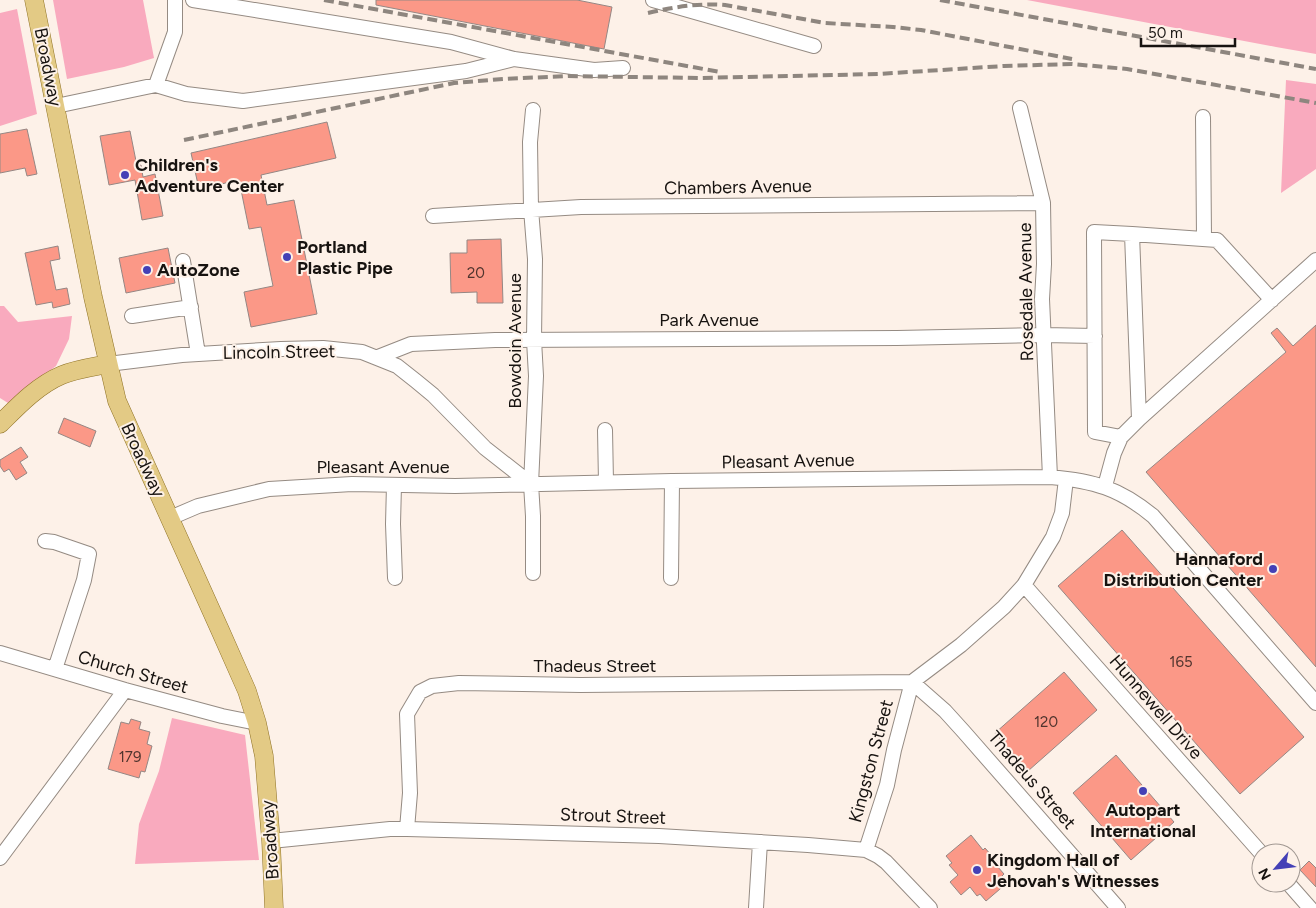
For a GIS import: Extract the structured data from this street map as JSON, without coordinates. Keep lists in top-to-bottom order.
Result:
{
  "streets": {
    "main road": ["Broadway", "Lincoln Street"],
    "street": [
      "Chambers Avenue",
      "Rosedale Avenue",
      "Park Avenue",
      "Bowdoin Avenue",
      "Pleasant Avenue",
      "Thadeus Street",
      "Church Street",
      "Hunnewell Drive",
      "Kingston Street",
      "Strout Street"
    ]
  },
  "crossings": [
    ["Broadway", "Lincoln Street"],
    ["Broadway", "Pleasant Avenue"],
    ["Broadway", "Church Street"],
    ["Broadway", "Strout Street"],
    ["Chambers Avenue", "Rosedale Avenue"],
    ["Chambers Avenue", "Bowdoin Avenue"],
    ["Rosedale Avenue", "Park Avenue"],
    ["Rosedale Avenue", "Pleasant Avenue"],
    ["Park Avenue", "Bowdoin Avenue"],
    ["Park Avenue", "Lincoln Street"],
    ["Bowdoin Avenue", "Lincoln Street"],
    ["Bowdoin Avenue", "Pleasant Avenue"],
    ["Lincoln Street", "Pleasant Avenue"],
    ["Thadeus Street", "Kingston Street"],
    ["Thadeus Street", "Strout Street"],
    ["Kingston Street", "Strout Street"]
  ],
  "places": [
    "Children's Adventure Center",
    "Portland Plastic Pipe",
    "AutoZone",
    "Hannaford Distribution Center",
    "Autopart International",
    "Kingdom Hall of Jehovah's Witnesses"
  ],
  "house_numbers": [
    "20",
    "165",
    "120",
    "179"
  ],
  "scale_bar": "50 m",
  "north": "bottom left"
}
